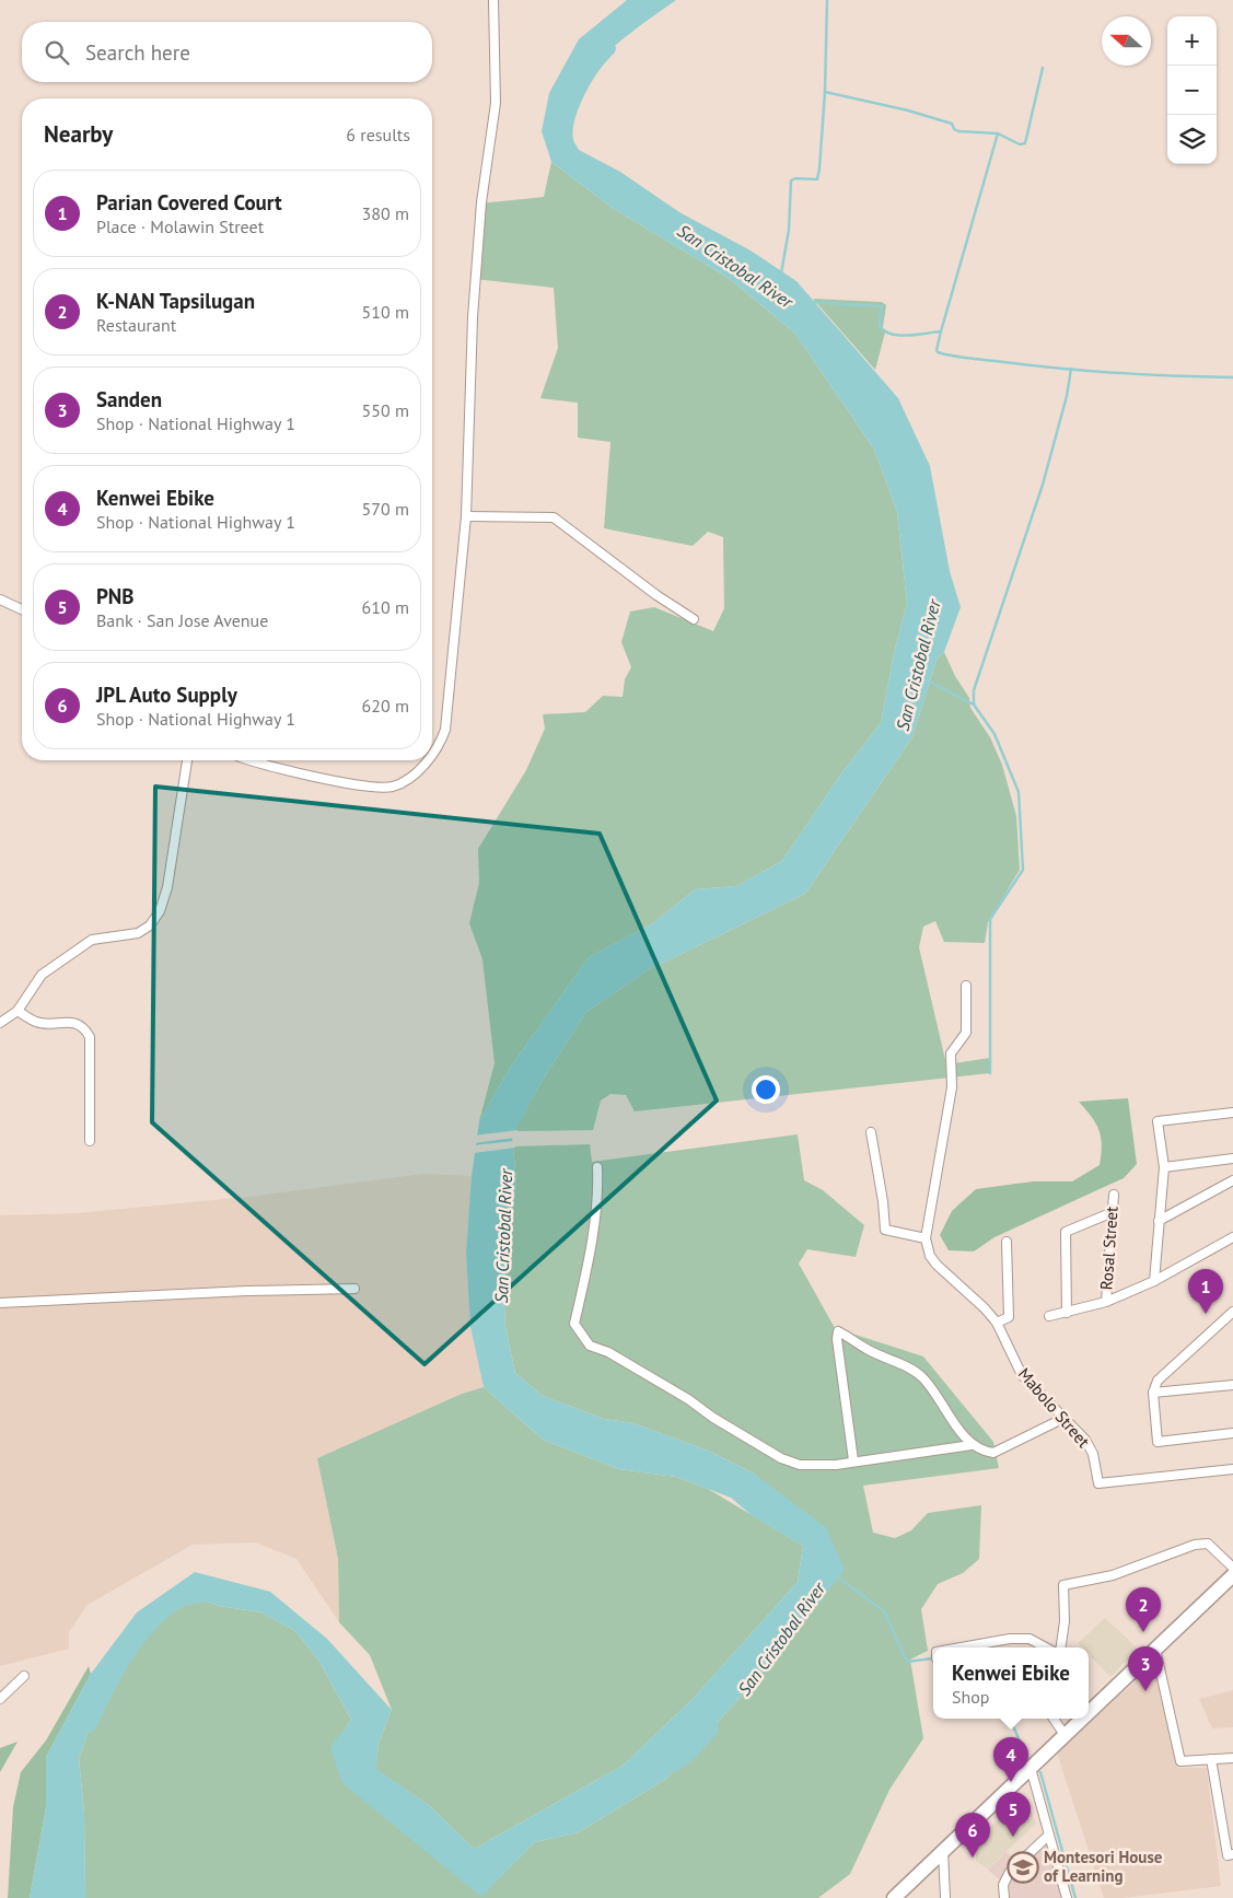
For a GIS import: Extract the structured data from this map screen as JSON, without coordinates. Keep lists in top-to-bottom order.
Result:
{
  "streets": {
    "street": ["Rosal Street", "Mabolo Street"]
  },
  "water": ["San Cristobal River"],
  "places": {
    "school or university": ["Montesori House of Learning"]
  },
  "north": "left",
  "page": {
    "map_buttons": ["+", "−"],
    "search": "Search here",
    "heading": ["Nearby", "6 results"],
    "list": [
      {
        "mark": "1",
        "name": "Parian Covered Court",
        "note": "Place · Molawin Street",
        "value": "380 m"
      },
      {
        "mark": "2",
        "name": "K-NAN Tapsilugan",
        "note": "Restaurant",
        "value": "510 m"
      },
      {
        "mark": "3",
        "name": "Sanden",
        "note": "Shop · National Highway 1",
        "value": "550 m"
      },
      {
        "mark": "4",
        "name": "Kenwei Ebike",
        "note": "Shop · National Highway 1",
        "value": "570 m"
      },
      {
        "mark": "5",
        "name": "PNB",
        "note": "Bank · San Jose Avenue",
        "value": "610 m"
      },
      {
        "mark": "6",
        "name": "JPL Auto Supply",
        "note": "Shop · National Highway 1",
        "value": "620 m"
      }
    ],
    "pins": [
      "1",
      "2",
      "3",
      "4",
      "5",
      "6"
    ],
    "popup": ["Kenwei Ebike", "Shop"]
  }
}
